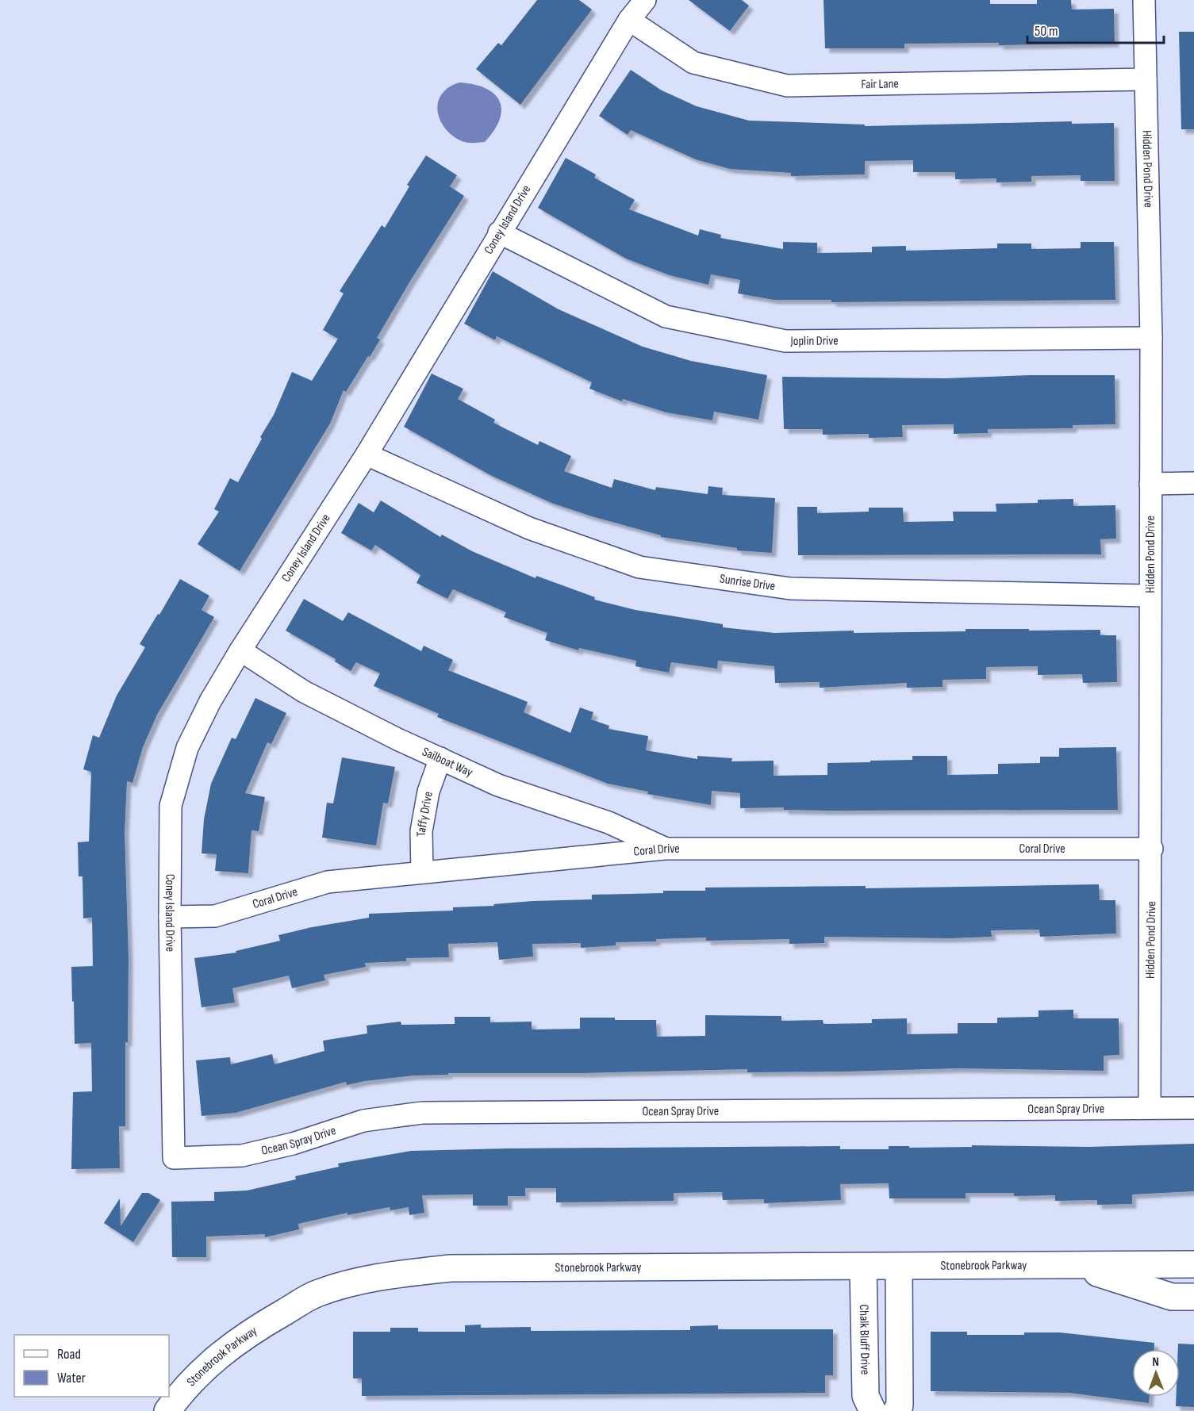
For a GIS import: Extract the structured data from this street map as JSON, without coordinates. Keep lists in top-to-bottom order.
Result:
{
  "streets": {
    "street": [
      "Fair Lane",
      "Hidden Pond Drive",
      "Coney Island Drive",
      "Joplin Drive",
      "Sunrise Drive",
      "Sailboat Way",
      "Taffy Drive",
      "Coral Drive",
      "Ocean Spray Drive",
      "Stonebrook Parkway",
      "Chalk Bluff Drive"
    ]
  },
  "crossings": [
    ["Fair Lane", "Hidden Pond Drive"],
    ["Fair Lane", "Coney Island Drive"],
    ["Hidden Pond Drive", "Joplin Drive"],
    ["Hidden Pond Drive", "Sunrise Drive"],
    ["Hidden Pond Drive", "Coral Drive"],
    ["Hidden Pond Drive", "Ocean Spray Drive"],
    ["Coney Island Drive", "Joplin Drive"],
    ["Coney Island Drive", "Sunrise Drive"],
    ["Coney Island Drive", "Sailboat Way"],
    ["Coney Island Drive", "Coral Drive"],
    ["Coney Island Drive", "Ocean Spray Drive"],
    ["Sailboat Way", "Taffy Drive"],
    ["Sailboat Way", "Coral Drive"],
    ["Taffy Drive", "Coral Drive"],
    ["Stonebrook Parkway", "Chalk Bluff Drive"]
  ],
  "legend": ["Road", "Water"],
  "scale_bar": "50 m",
  "north": "top"
}
